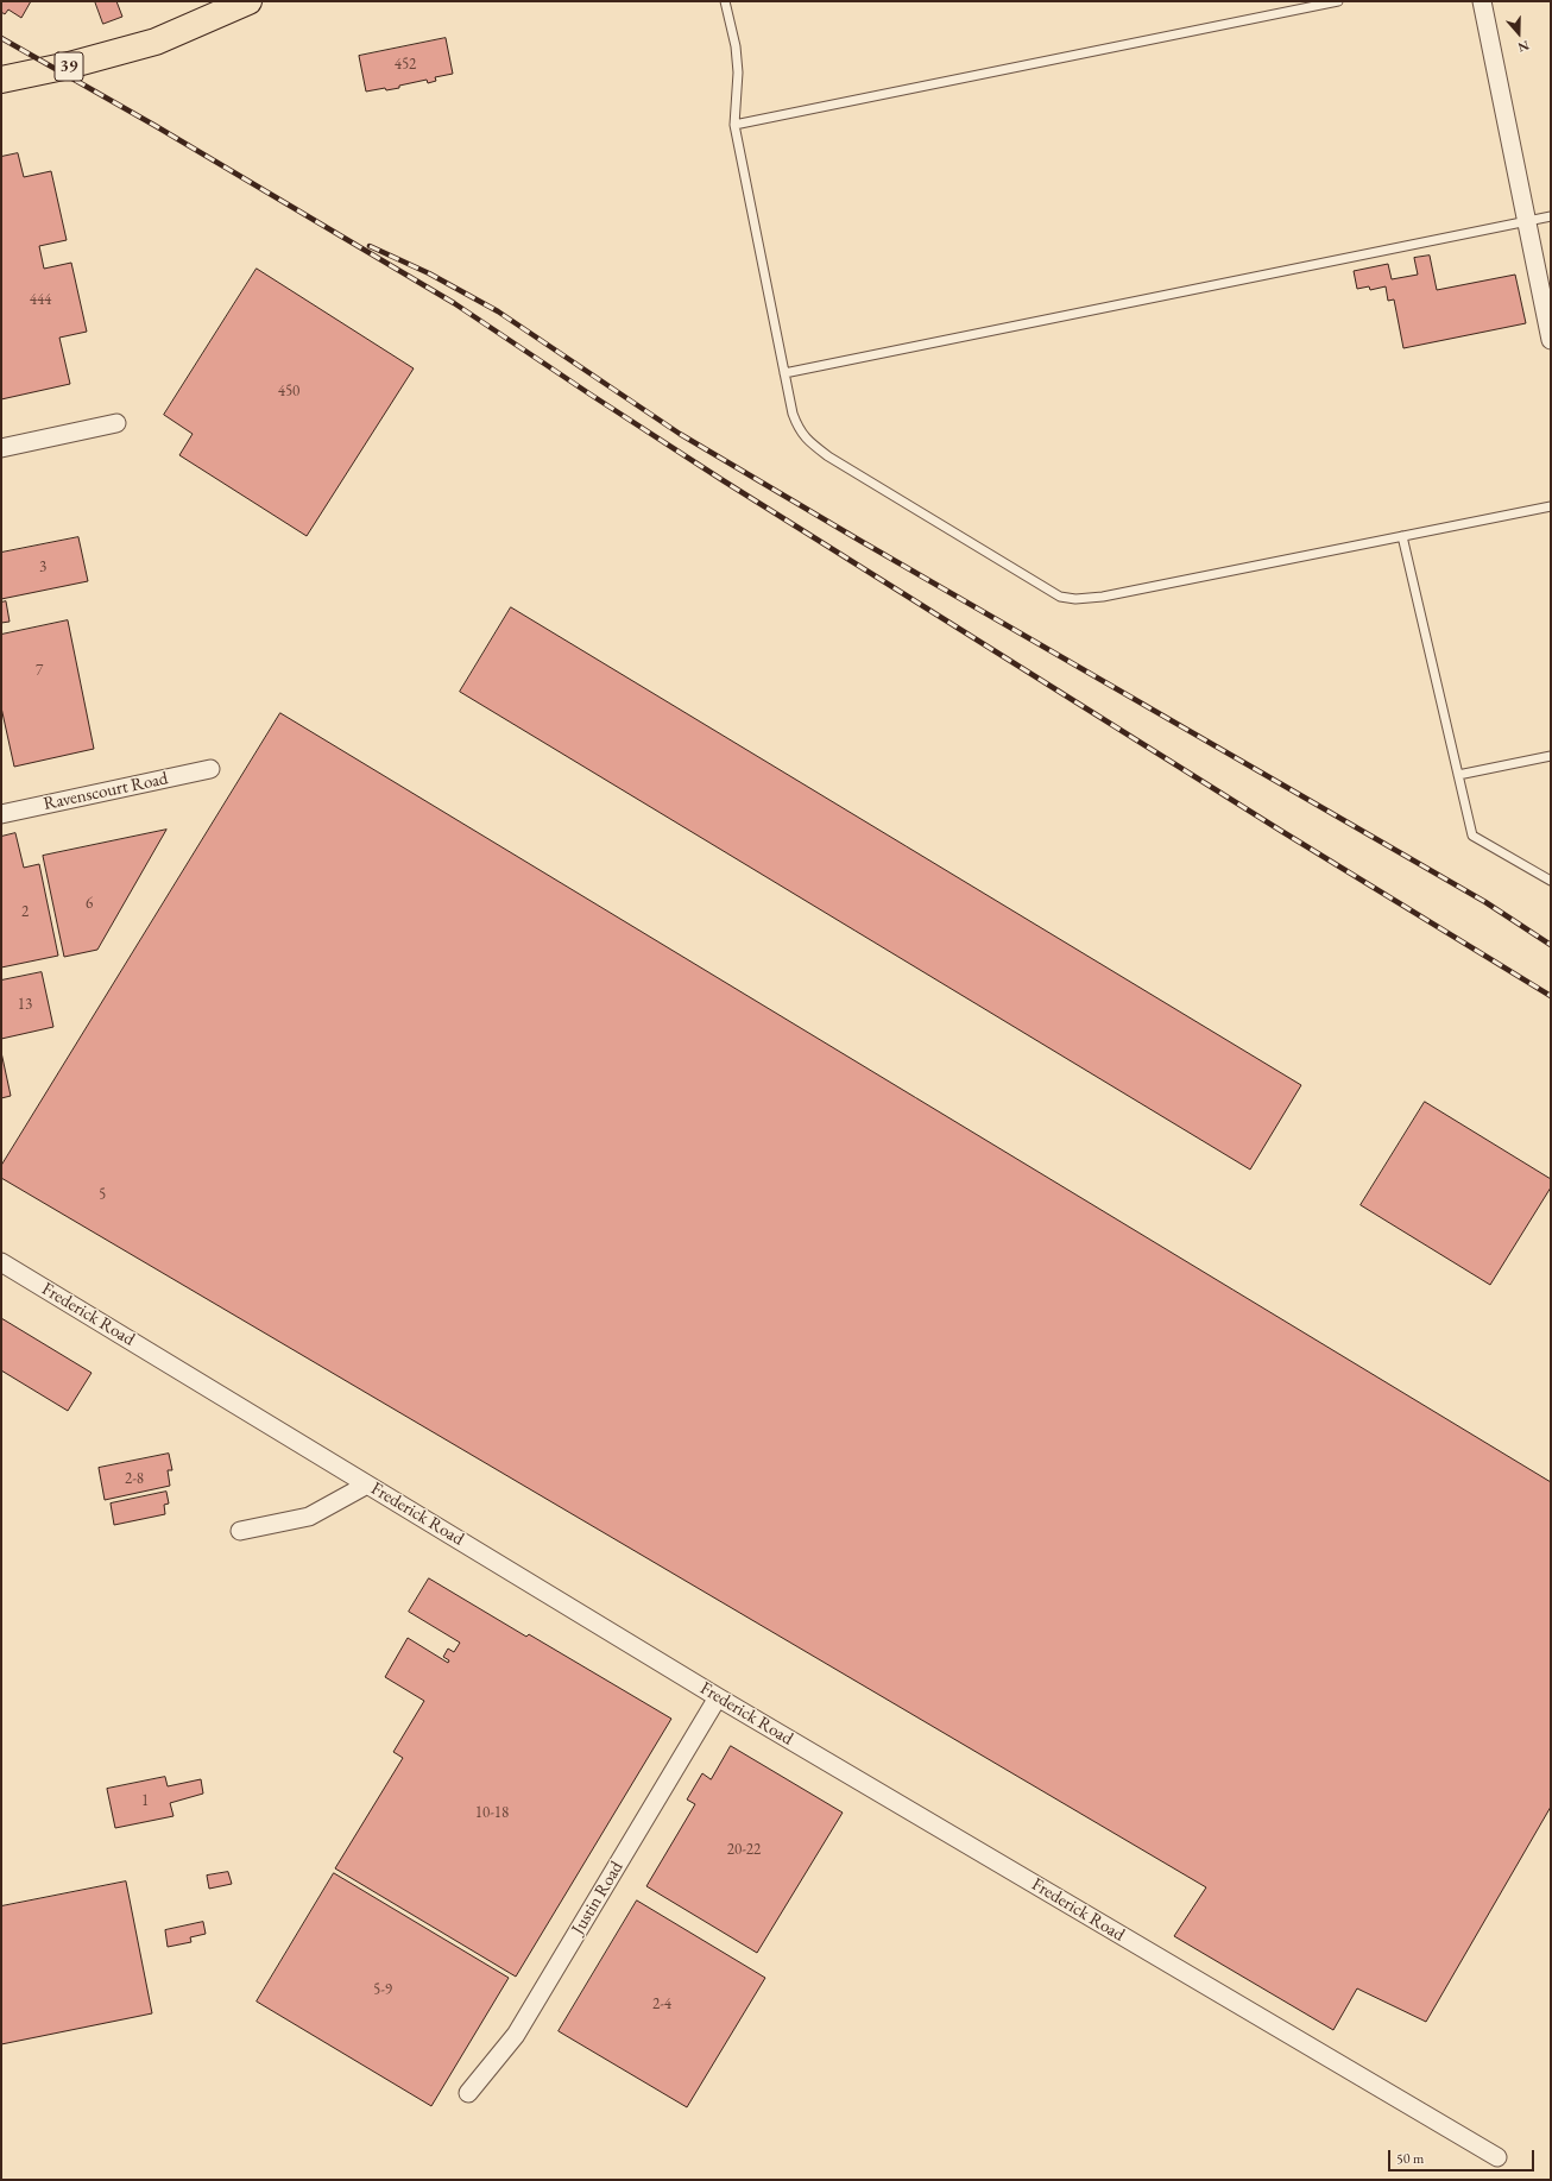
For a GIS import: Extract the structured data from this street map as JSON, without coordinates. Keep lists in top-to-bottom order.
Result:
{
  "streets": {
    "main road": ["39"],
    "street": ["Ravenscourt Road", "Frederick Road", "Justin Road"]
  },
  "crossings": [
    ["Frederick Road", "Justin Road"]
  ],
  "house_numbers": [
    "452",
    "444",
    "450",
    "3",
    "7",
    "6",
    "2",
    "13",
    "5",
    "2-8",
    "1",
    "10-18",
    "20-22",
    "5-9",
    "2-4"
  ],
  "scale_bar": "50 m",
  "north": "bottom"
}
